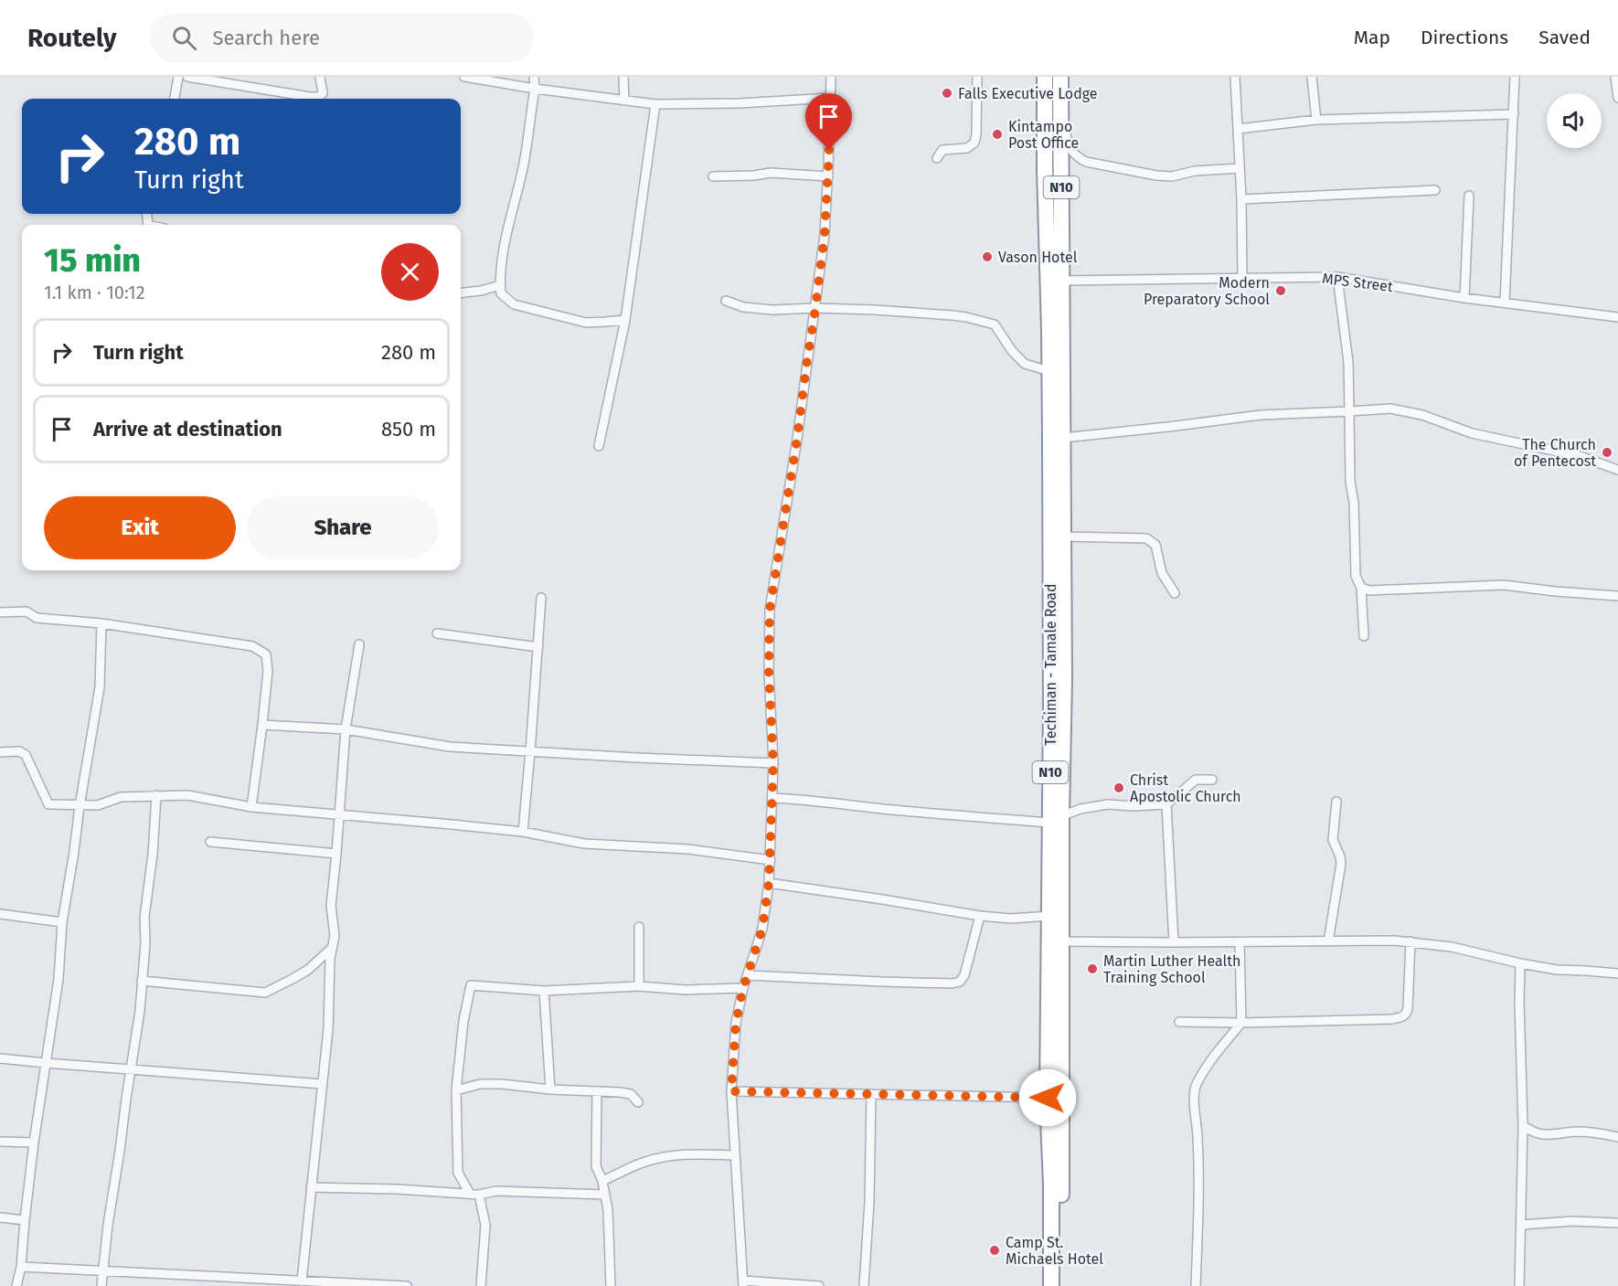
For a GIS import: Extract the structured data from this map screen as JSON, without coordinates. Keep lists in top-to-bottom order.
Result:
{
  "streets": {
    "highway": ["N10", "Techiman - Tamale Road"],
    "street": ["MPS Street"]
  },
  "crossings": [
    ["MPS Street", "Techiman - Tamale Road"]
  ],
  "places": [
    "Falls Executive Lodge",
    "Kintampo Post Office",
    "Vason Hotel",
    "Modern Preparatory School",
    "The Church of Pentecost",
    "Christ Apostolic Church",
    "Martin Luther Health Training School",
    "Camp St. Michaels Hotel"
  ],
  "page": {
    "header": "Routely",
    "search": "Search here",
    "nav": ["Map", "Directions", "Saved"],
    "turn": ["280 m", "Turn right"],
    "heading": ["15 min", "1.1 km · 10:12"],
    "list": [
      {
        "name": "Turn right",
        "value": "280 m"
      },
      {
        "name": "Arrive at destination",
        "value": "850 m"
      }
    ],
    "buttons": ["Exit", "Share"]
  }
}
